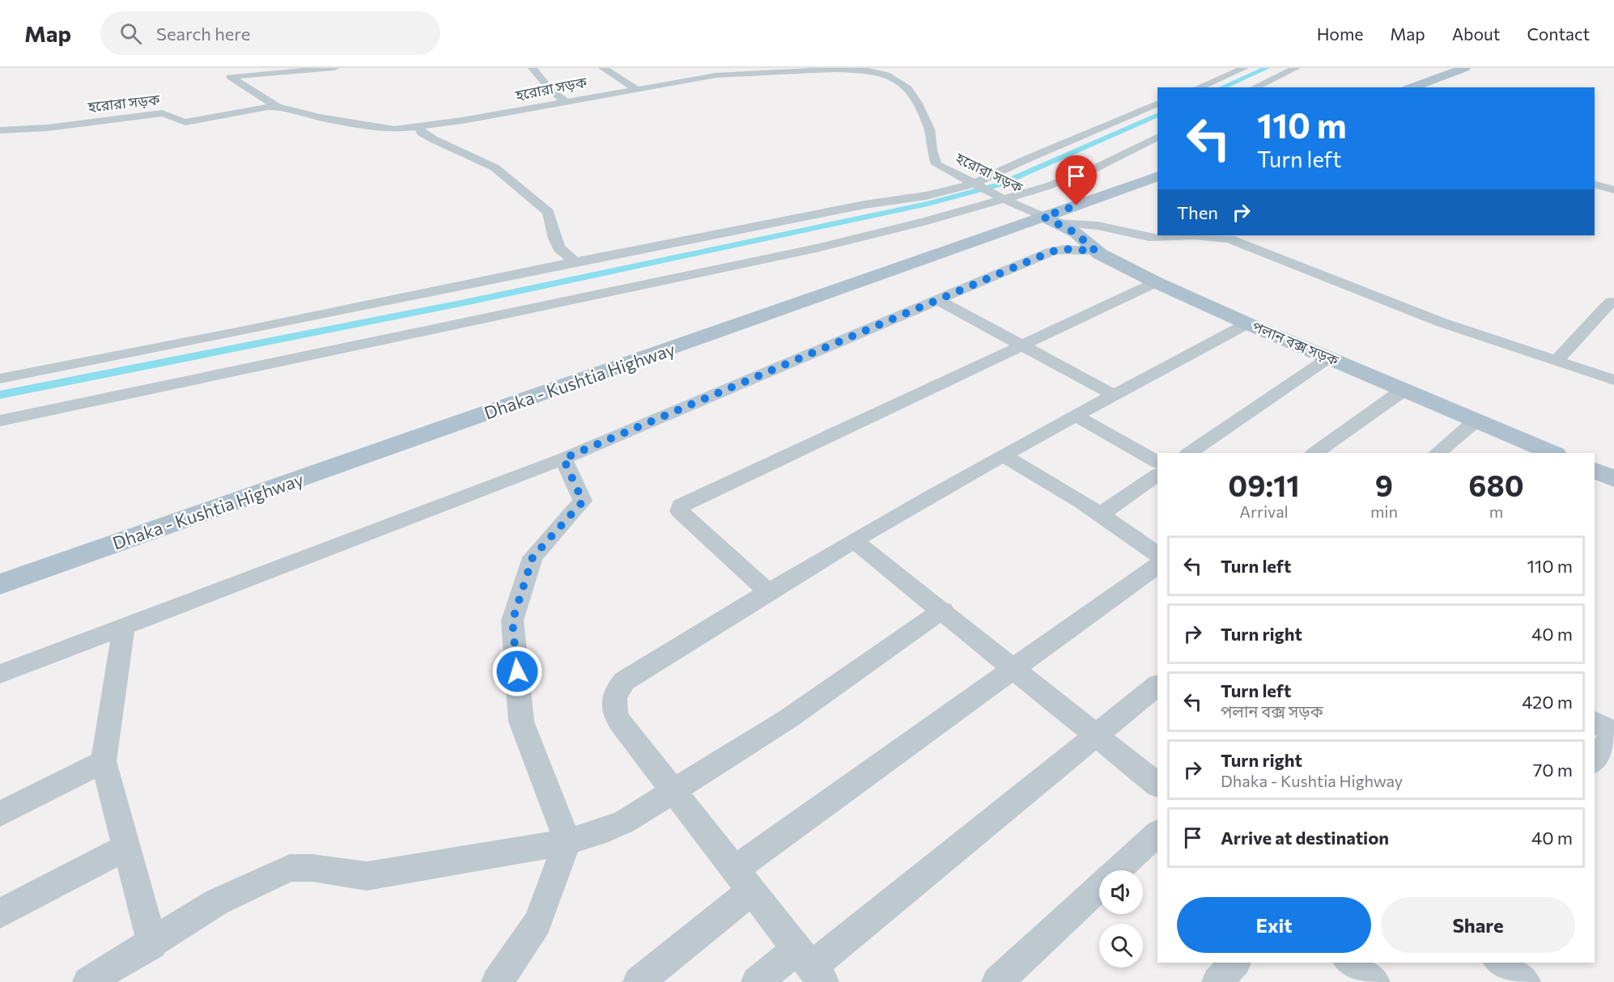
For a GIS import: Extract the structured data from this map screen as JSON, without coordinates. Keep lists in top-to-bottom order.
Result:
{
  "streets": {
    "main road": ["পলান বক্স সড়ক", "Dhaka - Kushtia Highway"],
    "street": ["হরোরা সড়ক"]
  },
  "crossings": [
    ["হরোরা সড়ক", "পলান বক্স সড়ক"],
    ["হরোরা সড়ক", "Dhaka - Kushtia Highway"],
    ["পলান বক্স সড়ক", "Dhaka - Kushtia Highway"]
  ],
  "page": {
    "header": "Map",
    "search": "Search here",
    "nav": [
      "Home",
      "Map",
      "About",
      "Contact"
    ],
    "turn": ["110 m", "Turn left"],
    "then": "Then",
    "eta": [
      "09:11",
      "Arrival",
      "9",
      "min",
      "680",
      "m"
    ],
    "list": [
      {
        "name": "Turn left",
        "value": "110 m"
      },
      {
        "name": "Turn right",
        "value": "40 m"
      },
      {
        "name": "Turn left",
        "note": "পলান বক্স সড়ক",
        "value": "420 m"
      },
      {
        "name": "Turn right",
        "note": "Dhaka - Kushtia Highway",
        "value": "70 m"
      },
      {
        "name": "Arrive at destination",
        "value": "40 m"
      }
    ],
    "buttons": ["Exit", "Share"]
  }
}
